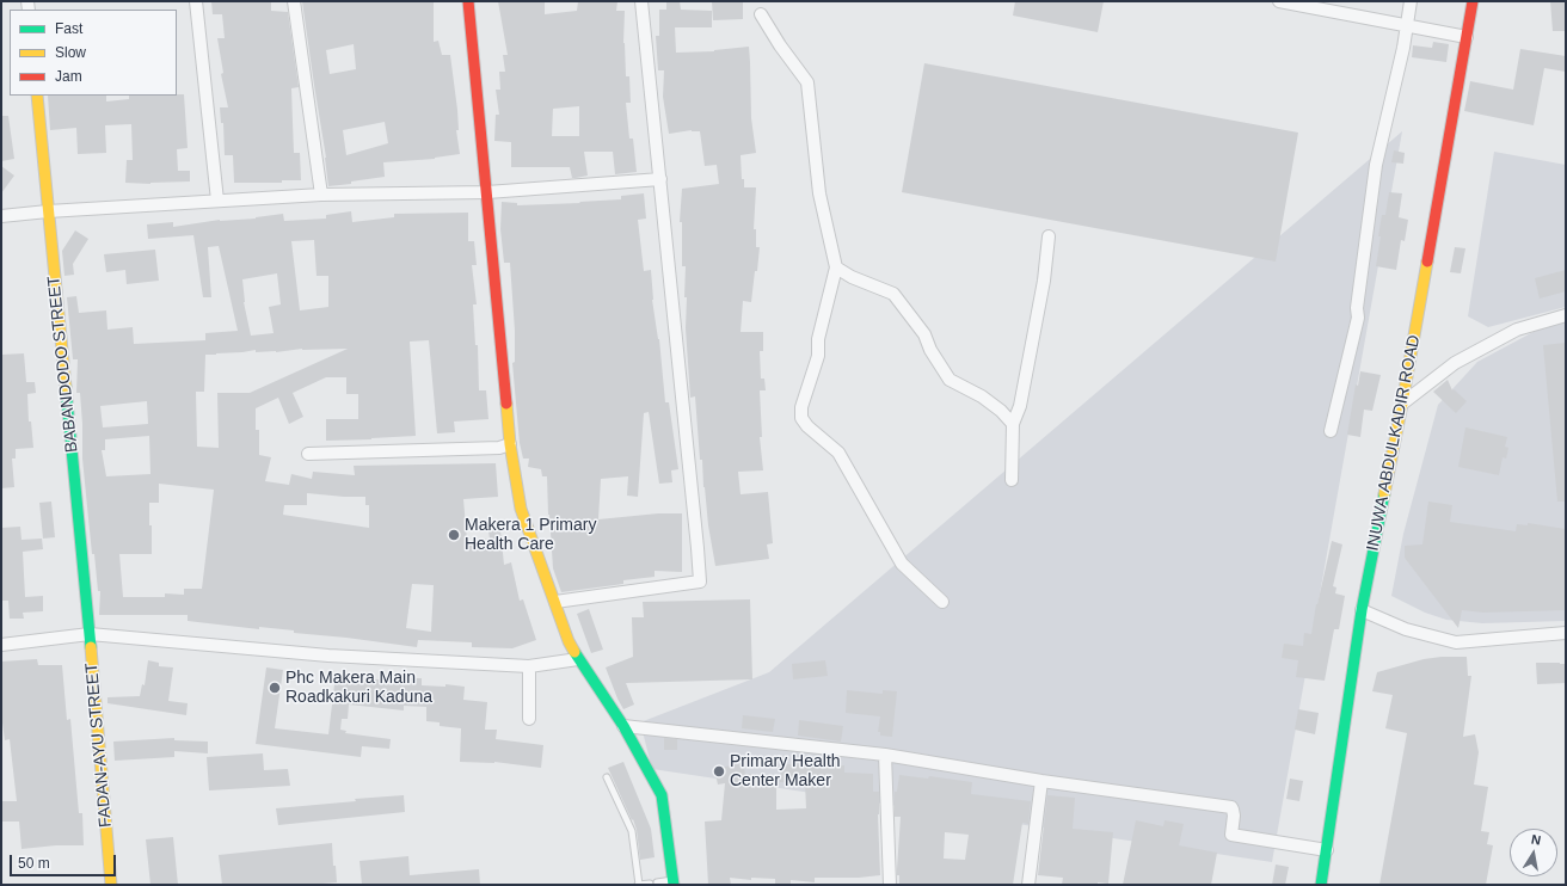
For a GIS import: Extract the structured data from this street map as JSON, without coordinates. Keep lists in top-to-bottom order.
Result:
{
  "streets": {
    "street": ["BABANDODO STREET", "INUWA ABDULKADIR ROAD", "FADAN-AYU STREET"]
  },
  "crossings": [
    ["BABANDODO STREET", "FADAN-AYU STREET"]
  ],
  "places": ["Makera 1 Primary Health Care", "Phc Makera Main Roadkakuri Kaduna", "Primary Health Center Maker"],
  "legend": ["Fast", "Slow", "Jam"],
  "scale_bar": "50 m",
  "north": "top"
}
